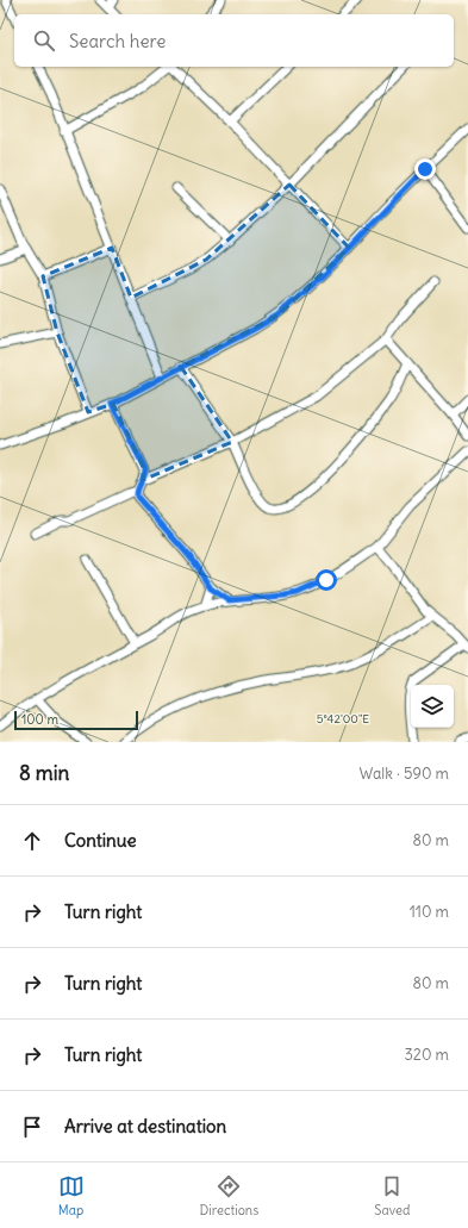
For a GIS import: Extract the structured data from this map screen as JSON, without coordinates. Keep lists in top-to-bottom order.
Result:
{
  "scale_bar": "100 m",
  "page": {
    "search": "Search here",
    "scale": "100 m",
    "heading": ["8 min", "Walk · 590 m"],
    "list": [
      ["Continue", "80 m"],
      ["Turn right", "110 m"],
      ["Turn right", "80 m"],
      ["Turn right", "320 m"],
      "Arrive at destination"
    ],
    "nav": ["Map", "Directions", "Saved"]
  },
  "coordinates": ["5°42'00\"E"]
}
